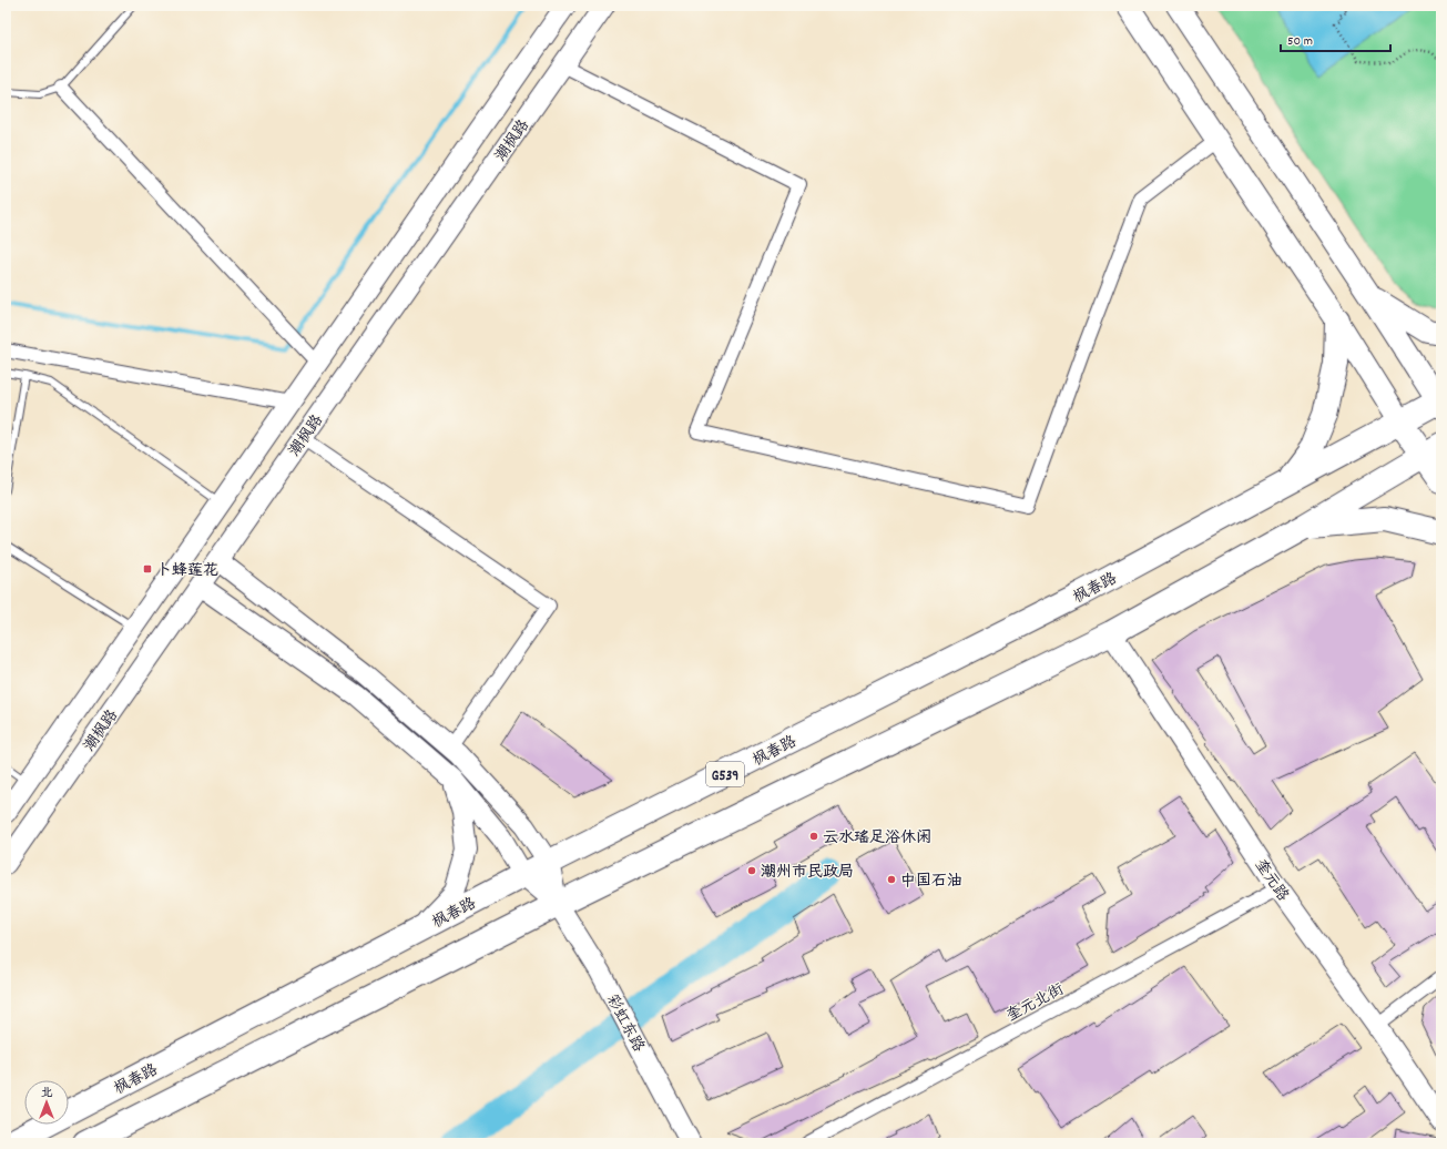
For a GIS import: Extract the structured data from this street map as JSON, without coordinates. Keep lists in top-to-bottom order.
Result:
{
  "streets": {
    "highway": ["枫春路", "G539"],
    "main road": ["潮枫路", "奎元路", "彩虹东路"],
    "street": ["奎元北街"]
  },
  "crossings": [
    ["奎元路", "奎元北街"]
  ],
  "places": {
    "transit": ["卜蜂莲花"],
    "other": ["云水瑶足浴休闲", "潮州市民政局", "中国石油"]
  },
  "scale_bar": "50 m",
  "north": "top"
}
